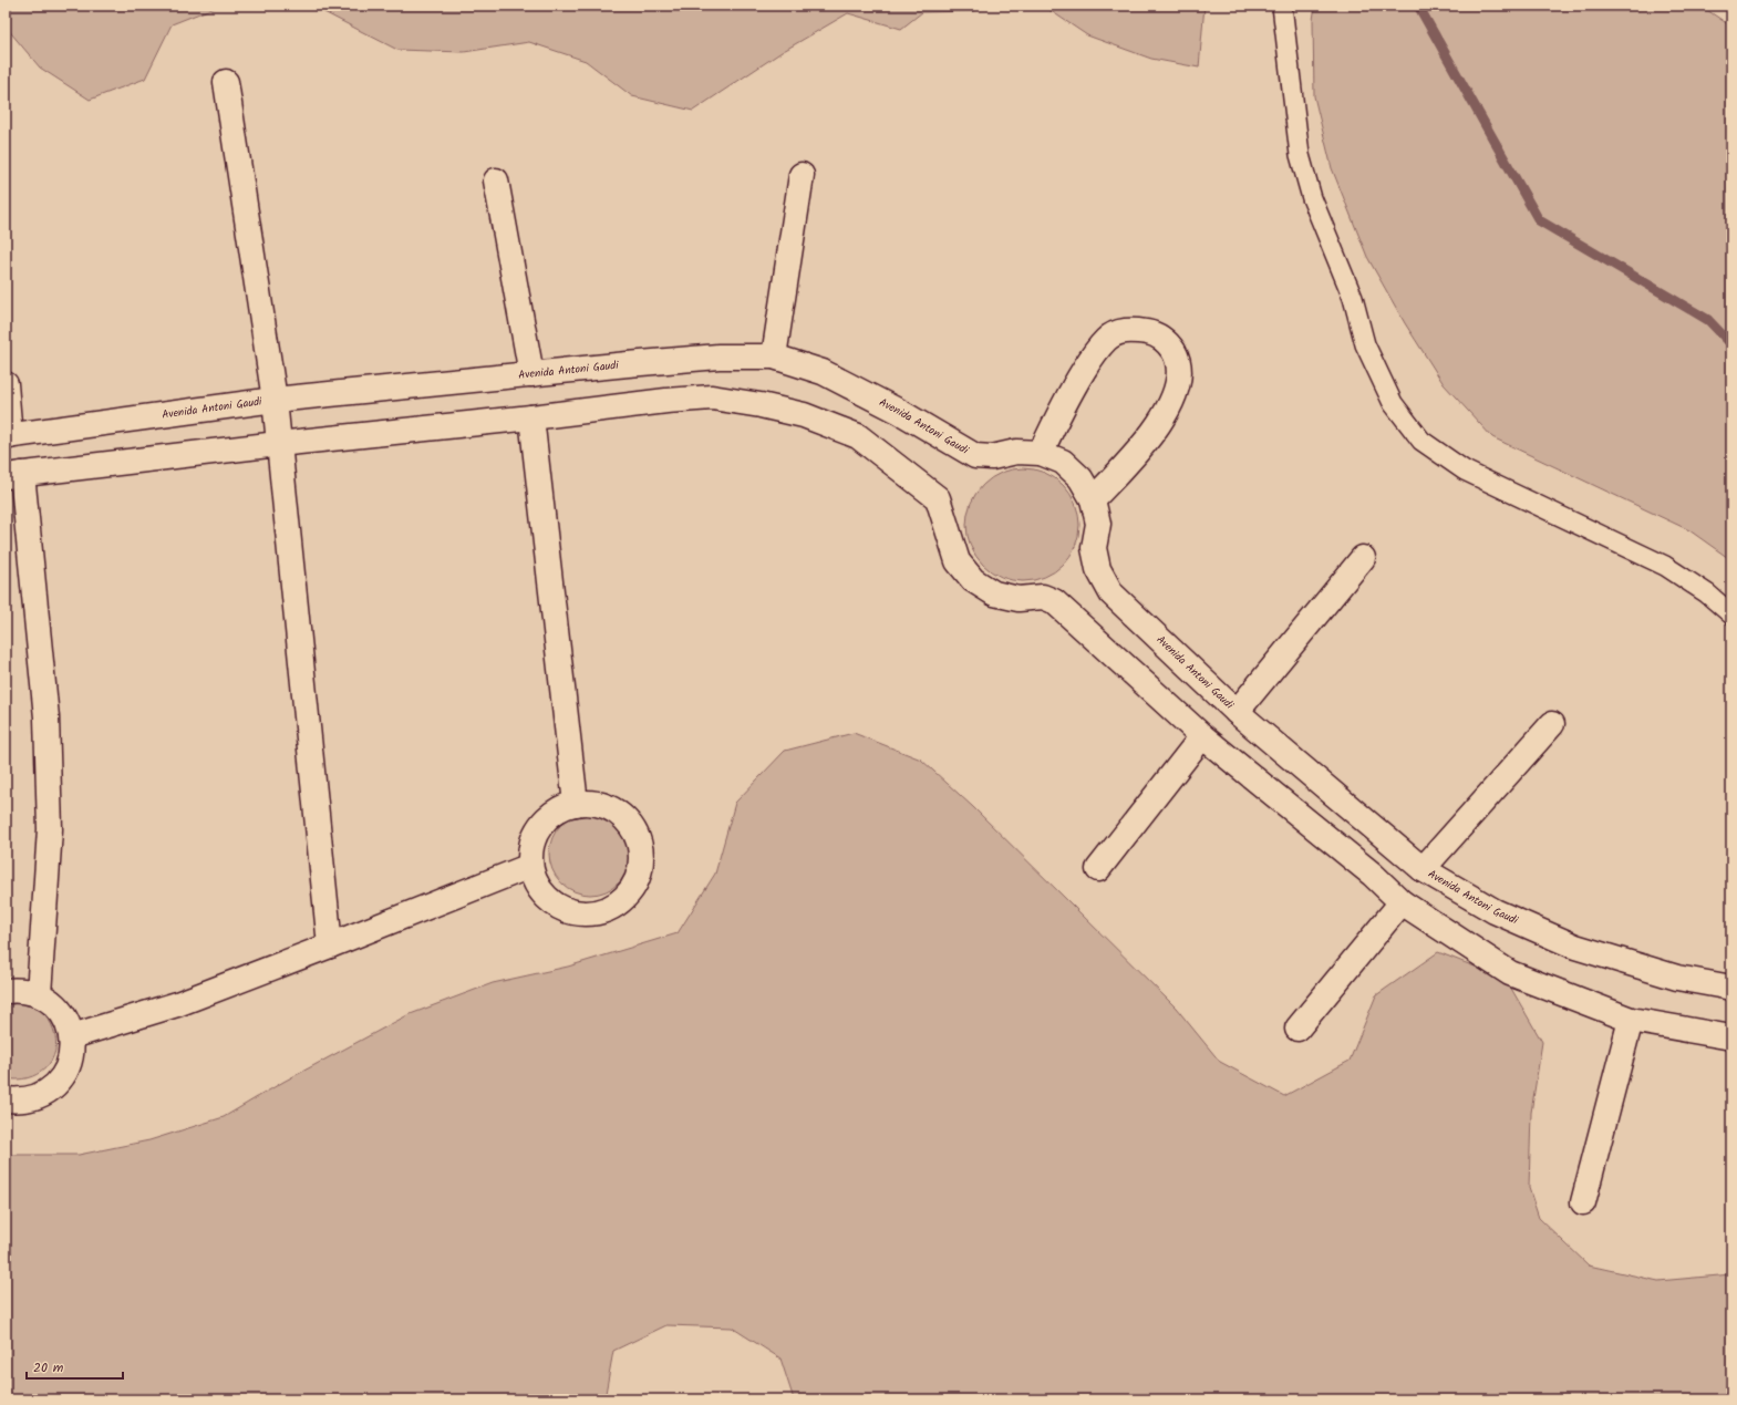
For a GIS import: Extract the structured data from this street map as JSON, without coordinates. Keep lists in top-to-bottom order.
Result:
{
  "streets": {
    "street": ["Avenida Antoni Gaudi"]
  },
  "scale_bar": "20 m"
}
